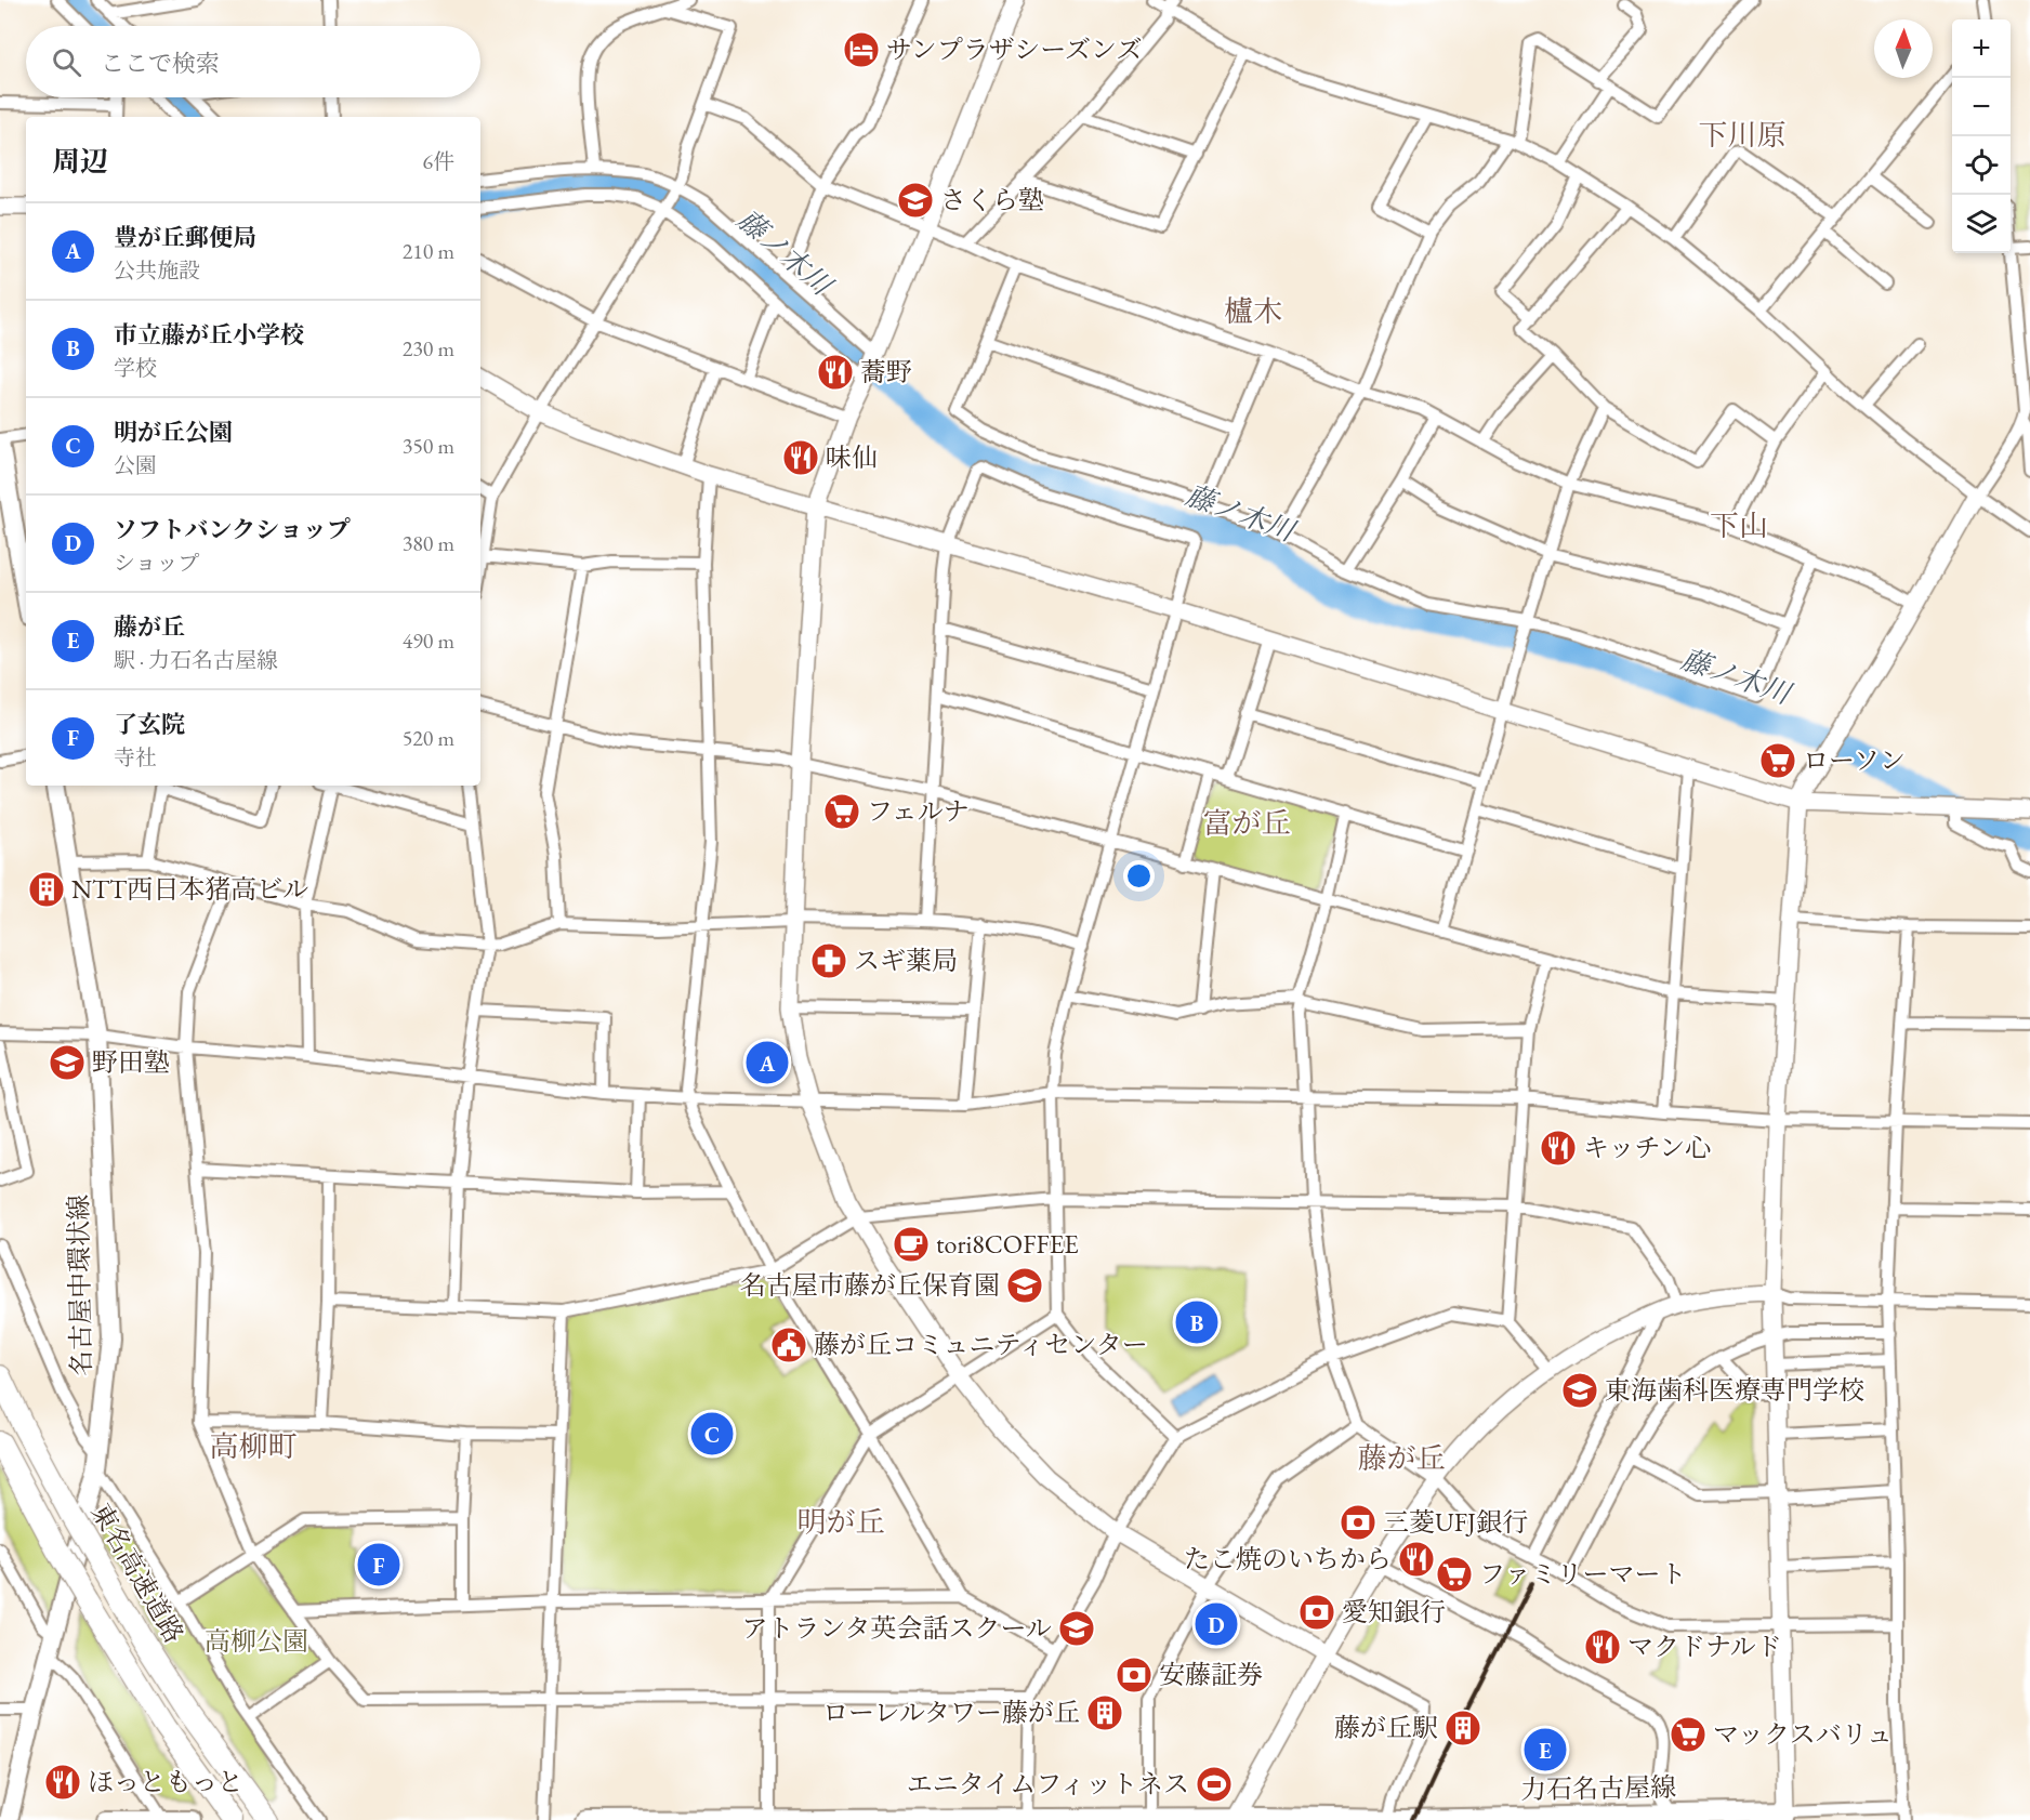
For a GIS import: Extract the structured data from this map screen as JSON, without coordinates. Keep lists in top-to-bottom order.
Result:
{
  "streets": {
    "highway": ["東名高速道路"],
    "main road": ["名古屋中環状線", "力石名古屋線"]
  },
  "districts": [
    "下川原",
    "櫨木",
    "下山",
    "富が丘",
    "高柳町",
    "藤が丘",
    "明が丘"
  ],
  "water": ["藤ノ木川"],
  "parks": ["高柳公園"],
  "places": {
    "hotel": ["サンプラザシーズンズ"],
    "school or university": [
      "さくら塾",
      "野田塾",
      "名古屋市藤が丘保育園",
      "東海歯科医療専門学校",
      "アトランタ英会話スクール"
    ],
    "restaurant": [
      "蕎野",
      "味仙",
      "キッチン心",
      "たこ焼のいちから",
      "マクドナルド",
      "ほっともっと"
    ],
    "supermarket": [
      "ローソン",
      "フェルナ",
      "ファミリーマート",
      "マックスバリュ"
    ],
    "building": ["NTT西日本猪高ビル", "ローレルタワー藤が丘", "藤が丘駅"],
    "pharmacy": ["スギ薬局"],
    "cafe": ["tori8COFFEE"],
    "public building": ["藤が丘コミュニティセンター"],
    "bank": ["三菱UFJ銀行", "愛知銀行", "安藤証券"],
    "sports": ["エニタイムフィットネス"]
  },
  "north": "top",
  "page": {
    "map_buttons": ["+", "−"],
    "search": "ここで検索",
    "heading": ["周辺", "6件"],
    "list": [
      {
        "mark": "A",
        "name": "豊が丘郵便局",
        "note": "公共施設",
        "value": "210 m"
      },
      {
        "mark": "B",
        "name": "市立藤が丘小学校",
        "note": "学校",
        "value": "230 m"
      },
      {
        "mark": "C",
        "name": "明が丘公園",
        "note": "公園",
        "value": "350 m"
      },
      {
        "mark": "D",
        "name": "ソフトバンクショップ",
        "note": "ショップ",
        "value": "380 m"
      },
      {
        "mark": "E",
        "name": "藤が丘",
        "note": "駅 · 力石名古屋線",
        "value": "490 m"
      },
      {
        "mark": "F",
        "name": "了玄院",
        "note": "寺社",
        "value": "520 m"
      }
    ],
    "pins": [
      "A",
      "B",
      "C",
      "F",
      "D",
      "E"
    ]
  }
}
